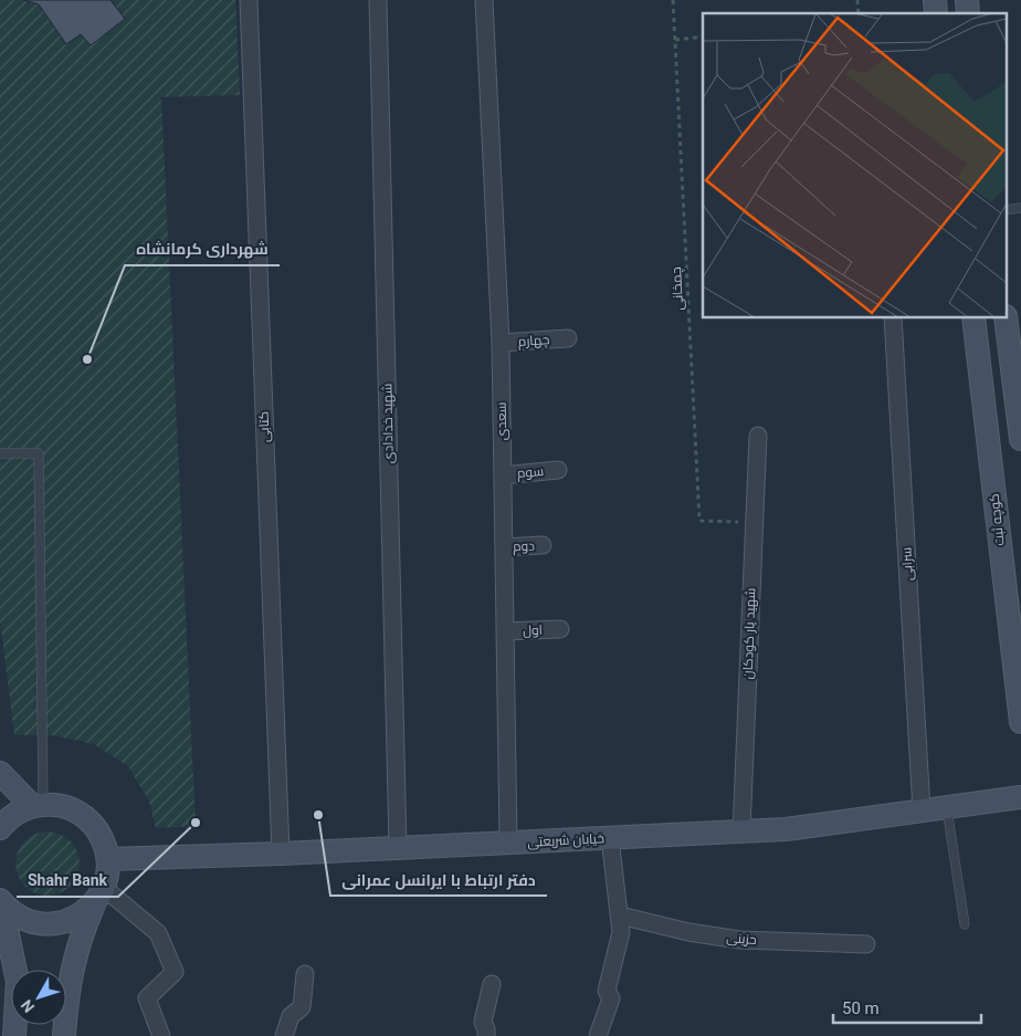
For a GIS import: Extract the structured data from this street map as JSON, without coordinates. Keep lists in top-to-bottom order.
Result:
{
  "streets": {
    "main road": ["کوچه ثبت", "خیابان شریعتی"],
    "street": [
      "چهارم",
      "سعدی",
      "شهید خدادادی",
      "کتابی",
      "سوم",
      "دوم",
      "سرابی",
      "اول",
      "شهید یار کودکان",
      "حزینی"
    ],
    "path": ["چمخانی"]
  },
  "crossings": [
    ["چمخانی", "شهید یار کودکان"],
    ["چهارم", "سعدی"],
    ["سعدی", "سوم"],
    ["سعدی", "دوم"],
    ["سعدی", "اول"],
    ["سعدی", "خیابان شریعتی"],
    ["شهید خدادادی", "خیابان شریعتی"],
    ["کتابی", "خیابان شریعتی"],
    ["سرابی", "خیابان شریعتی"],
    ["شهید یار کودکان", "خیابان شریعتی"]
  ],
  "places": ["شهرداری کرمانشاه", "دفتر ارتباط با ایرانسل عمرانی", "Shahr Bank"],
  "scale_bar": "50 m",
  "north": "bottom left"
}
